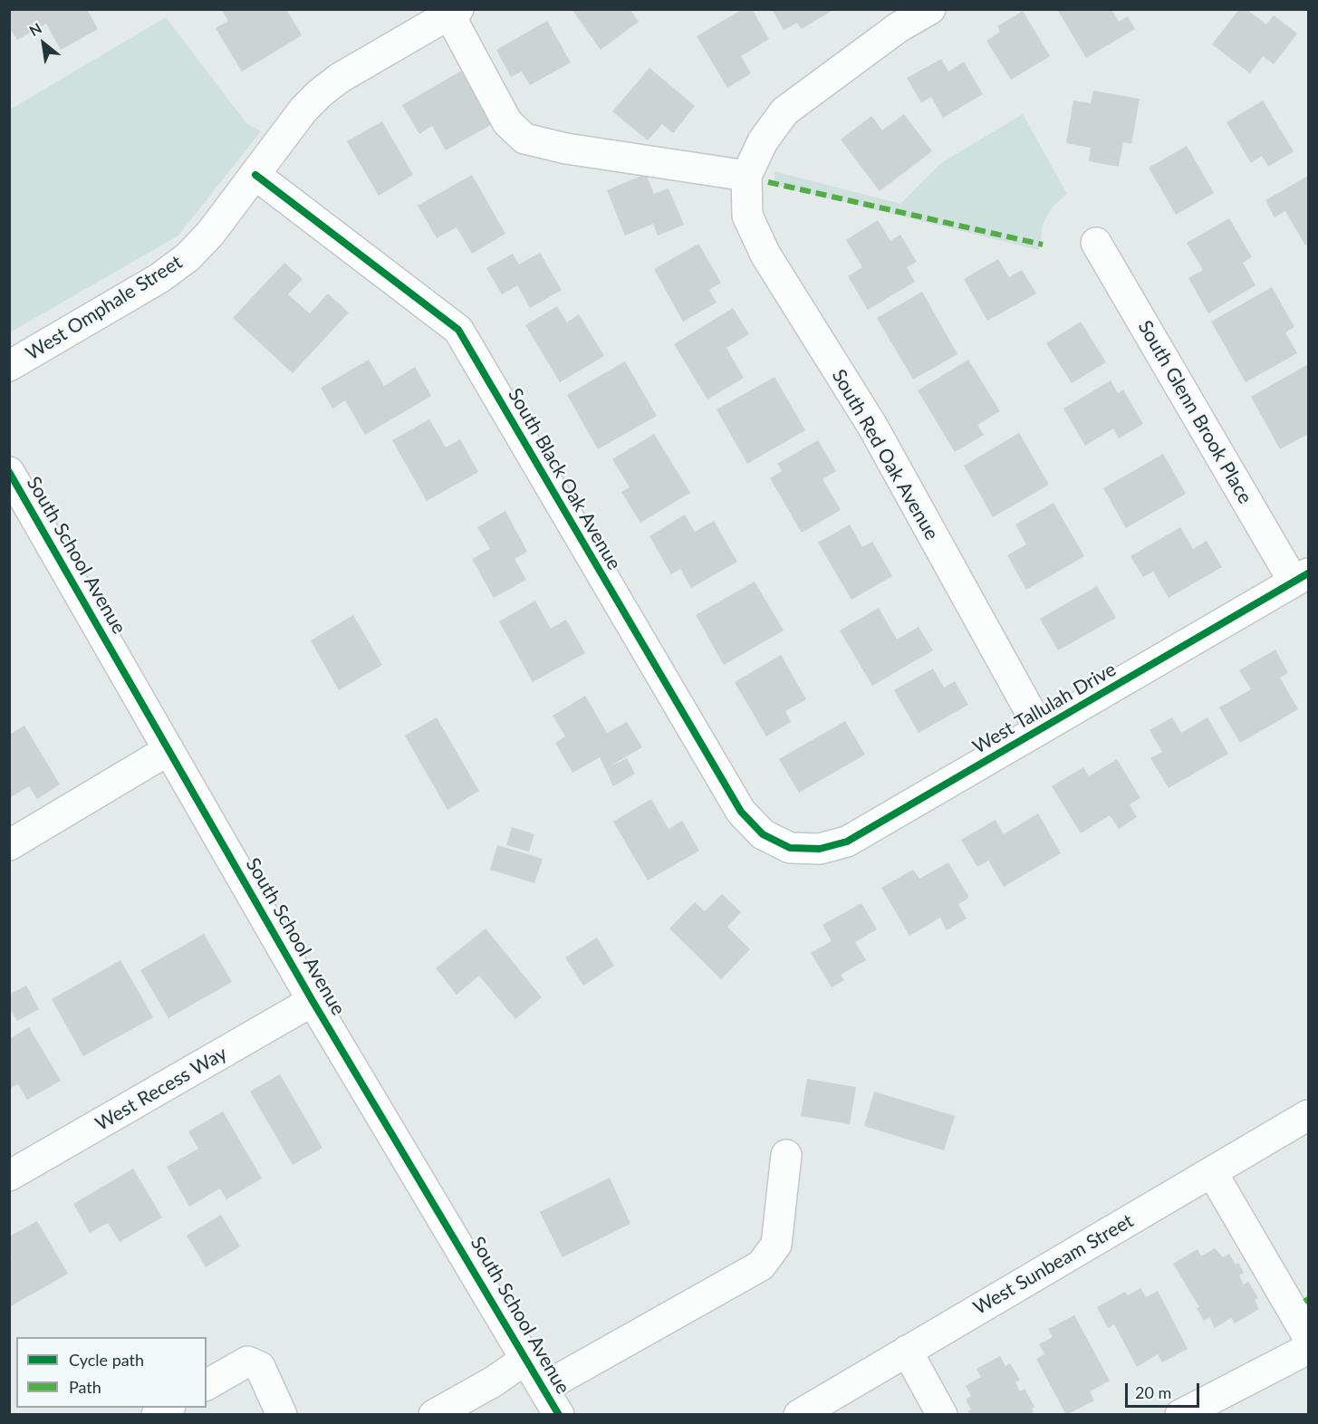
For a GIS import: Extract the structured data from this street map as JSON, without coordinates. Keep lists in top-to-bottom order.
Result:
{
  "streets": {
    "street": [
      "West Omphale Street",
      "South Glenn Brook Place",
      "South Red Oak Avenue",
      "South Black Oak Avenue",
      "South School Avenue",
      "West Tallulah Drive",
      "West Recess Way",
      "West Sunbeam Street"
    ]
  },
  "crossings": [
    ["West Omphale Street", "South Black Oak Avenue"],
    ["South Glenn Brook Place", "West Tallulah Drive"],
    ["South Red Oak Avenue", "West Tallulah Drive"],
    ["South Black Oak Avenue", "West Tallulah Drive"],
    ["South School Avenue", "West Recess Way"]
  ],
  "legend": ["Cycle path", "Path"],
  "scale_bar": "20 m",
  "north": "top left"
}
